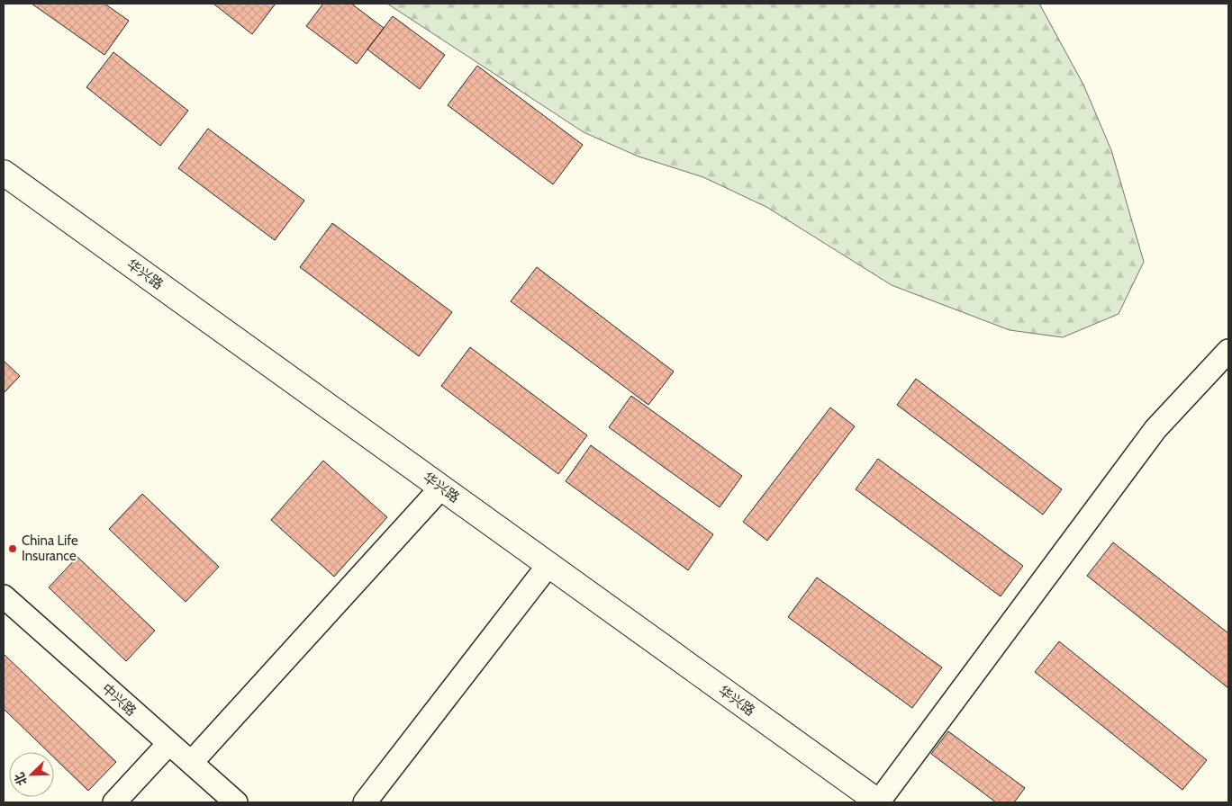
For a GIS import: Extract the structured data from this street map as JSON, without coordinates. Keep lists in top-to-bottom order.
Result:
{
  "streets": {
    "main road": ["华兴路"],
    "street": ["中兴路"]
  },
  "places": ["China Life Insurance"],
  "north": "bottom left"
}
